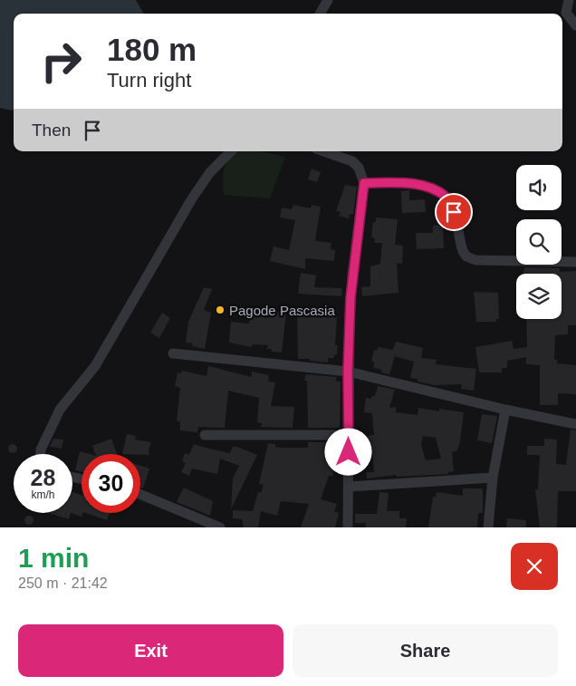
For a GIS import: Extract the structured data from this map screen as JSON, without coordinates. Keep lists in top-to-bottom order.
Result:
{
  "places": ["Pagode Pascasia"],
  "page": {
    "turn": ["180 m", "Turn right"],
    "then": "Then",
    "speed": "28 km/h",
    "limit": "30",
    "heading": ["1 min", "250 m · 21:42"],
    "buttons": ["Exit", "Share"]
  }
}
